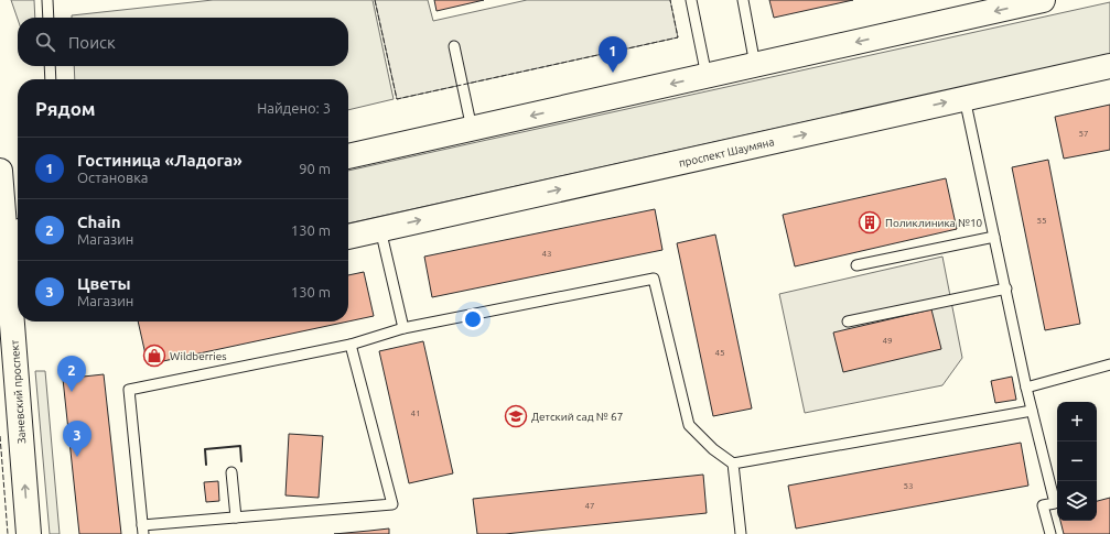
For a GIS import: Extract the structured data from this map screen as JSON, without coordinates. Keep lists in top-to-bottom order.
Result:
{
  "streets": {
    "street": ["проспект Шаумяна", "Заневский проспект"]
  },
  "one_way": ["Заневский проспект"],
  "places": {
    "building": ["Поликлиника №10"],
    "shop": ["Wildberries"],
    "school or university": ["Детский сад № 67"]
  },
  "house_numbers": [
    "57",
    "55",
    "43",
    "49",
    "45",
    "41",
    "53",
    "47"
  ],
  "page": {
    "search": "Поиск",
    "pins": ["1", "2", "3"],
    "heading": ["Рядом", "Найдено: 3"],
    "list": [
      {
        "mark": "1",
        "name": "Гостиница «Ладога»",
        "note": "Остановка",
        "value": "90 m"
      },
      {
        "mark": "2",
        "name": "Chain",
        "note": "Магазин",
        "value": "130 m"
      },
      {
        "mark": "3",
        "name": "Цветы",
        "note": "Магазин",
        "value": "130 m"
      }
    ],
    "map_buttons": ["+", "−"]
  }
}
